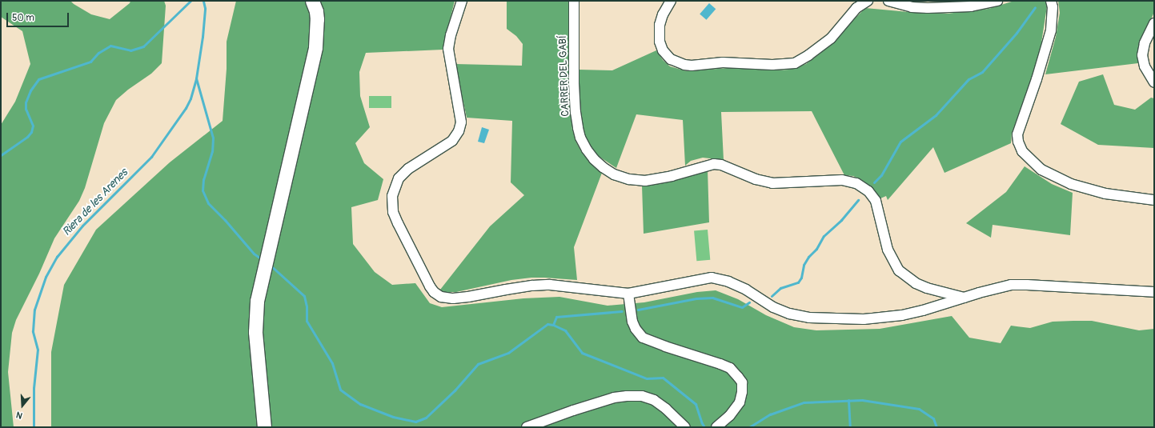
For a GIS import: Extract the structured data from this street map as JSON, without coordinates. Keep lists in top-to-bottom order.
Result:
{
  "streets": {
    "street": ["CARRER DEL GABÍ"]
  },
  "water": ["Riera de les Arenes"],
  "scale_bar": "50 m",
  "north": "bottom"
}
